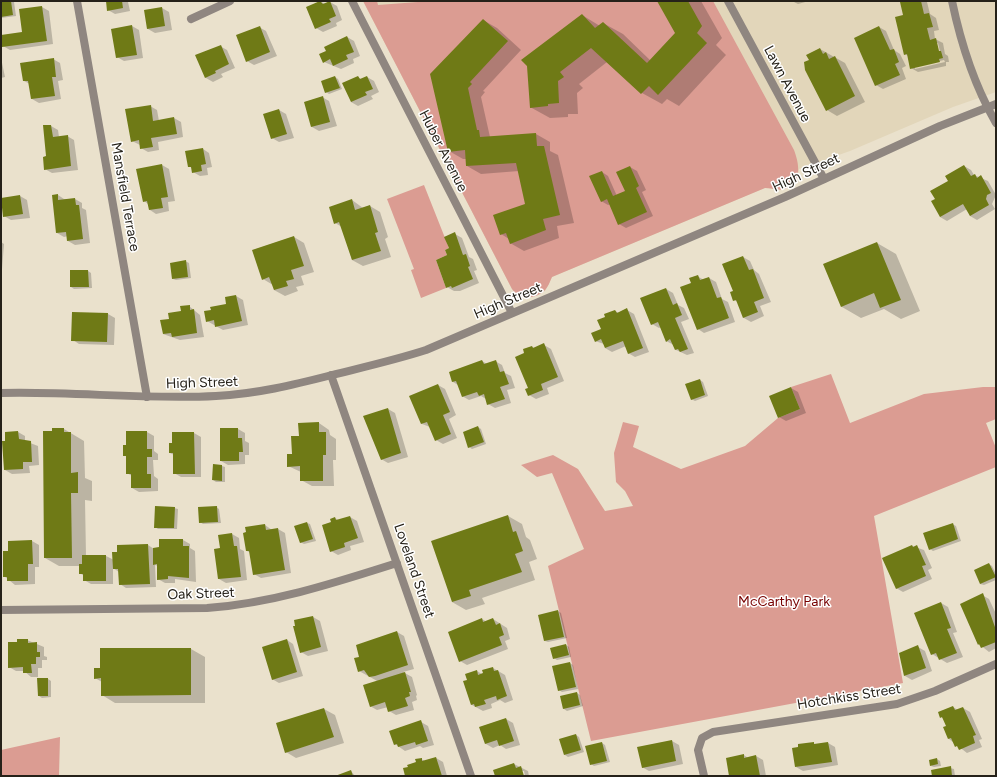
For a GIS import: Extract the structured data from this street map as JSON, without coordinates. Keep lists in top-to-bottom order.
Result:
{
  "streets": {
    "street": [
      "Lawn Avenue",
      "Huber Avenue",
      "High Street",
      "Mansfield Terrace",
      "Loveland Street",
      "Oak Street",
      "Hotchkiss Street"
    ]
  },
  "crossings": [
    ["Lawn Avenue", "High Street"],
    ["Huber Avenue", "High Street"],
    ["High Street", "Mansfield Terrace"],
    ["High Street", "Loveland Street"],
    ["Loveland Street", "Oak Street"]
  ],
  "parks": ["McCarthy Park"]
}
